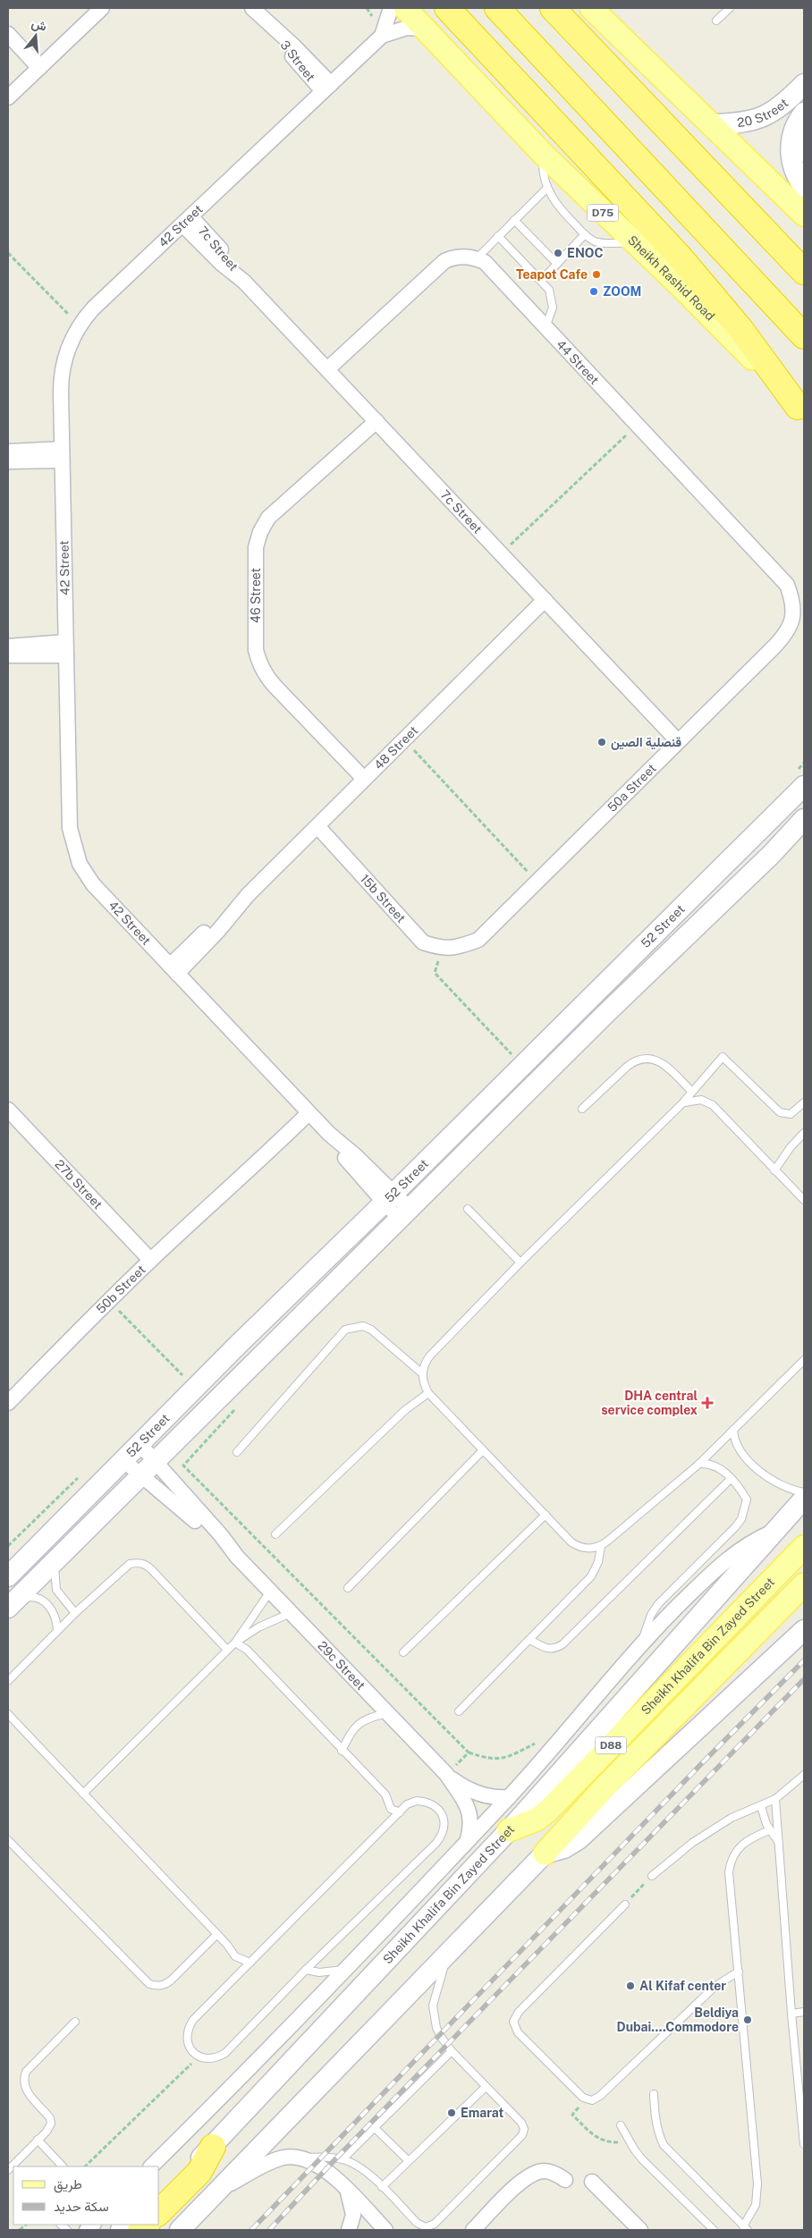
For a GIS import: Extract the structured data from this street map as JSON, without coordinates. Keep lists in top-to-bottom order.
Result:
{
  "streets": {
    "main road": [
      "D75",
      "Sheikh Rashid Road",
      "Sheikh Khalifa Bin Zayed Street",
      "D88"
    ],
    "street": [
      "3 Street",
      "20 Street",
      "42 Street",
      "7c Street",
      "44 Street",
      "46 Street",
      "48 Street",
      "50a Street",
      "15b Street",
      "52 Street",
      "27b Street",
      "50b Street",
      "29c Street"
    ]
  },
  "crossings": [
    ["3 Street", "42 Street"],
    ["42 Street", "7c Street"],
    ["42 Street", "Sheikh Rashid Road"],
    ["42 Street", "48 Street"],
    ["42 Street", "52 Street"],
    ["42 Street", "50b Street"],
    ["7c Street", "46 Street"],
    ["7c Street", "48 Street"],
    ["7c Street", "50a Street"],
    ["44 Street", "50a Street"],
    ["46 Street", "48 Street"],
    ["48 Street", "15b Street"],
    ["50a Street", "15b Street"],
    ["52 Street", "29c Street"],
    ["27b Street", "50b Street"]
  ],
  "places": {
    "other": [
      "ENOC",
      "Teapot Cafe",
      "ZOOM",
      "قنصلية الصين",
      "Al Kifaf center",
      "Beldiya Dubai....Commodore",
      "Emarat"
    ],
    "health": ["DHA central service complex"]
  },
  "legend": ["طريق", "سكة حديد"],
  "north": "top"
}
